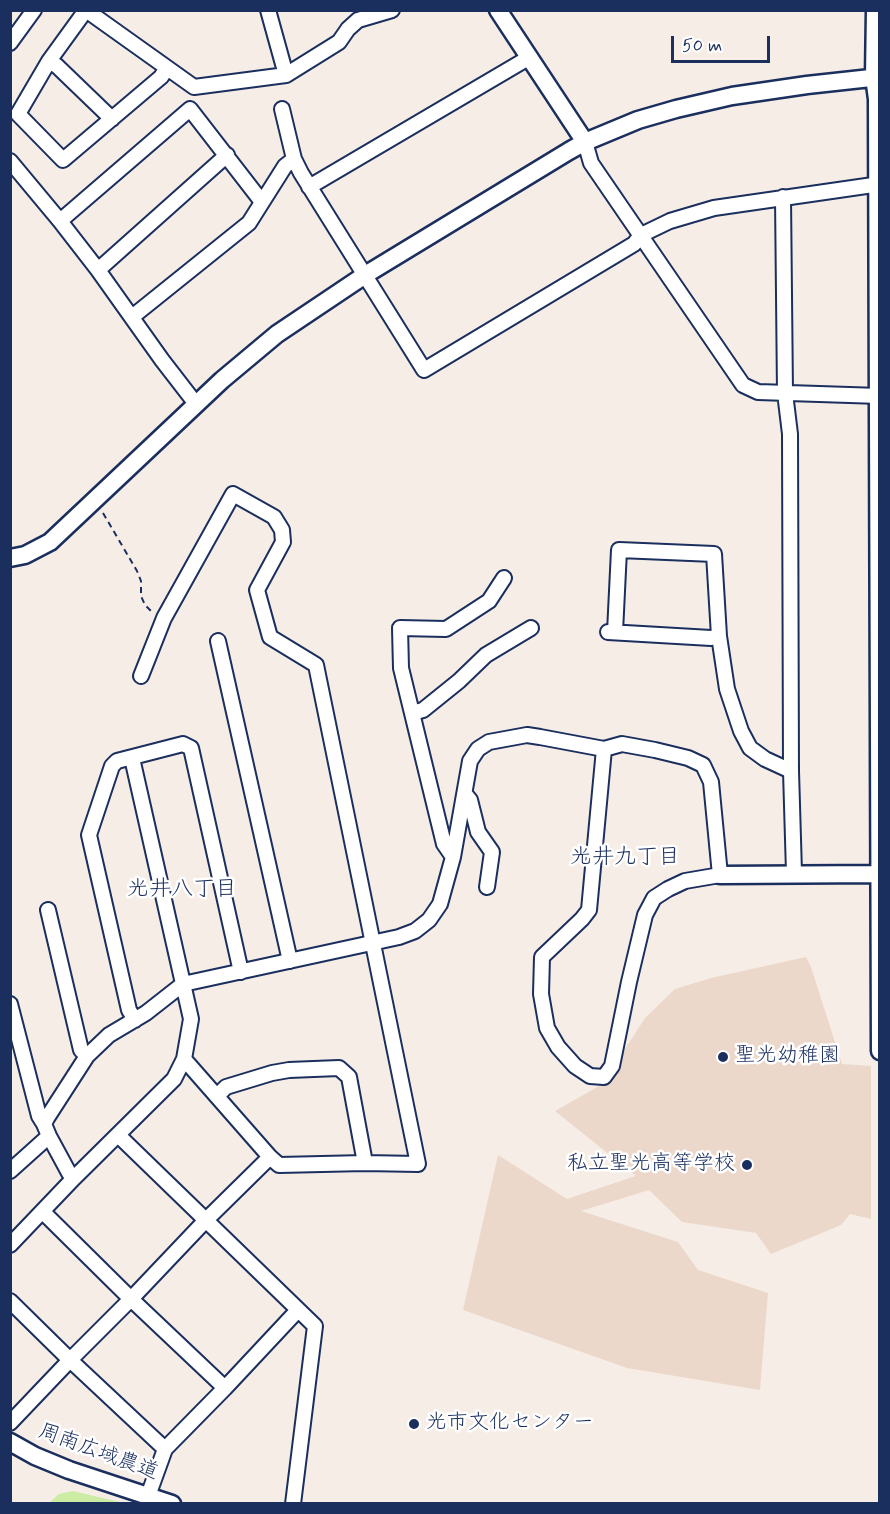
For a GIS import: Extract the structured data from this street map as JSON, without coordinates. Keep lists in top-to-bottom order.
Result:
{
  "streets": {
    "street": ["周南広域農道"]
  },
  "districts": ["光井九丁目", "光井八丁目"],
  "places": ["聖光幼稚園", "私立聖光高等学校", "光市文化センター"],
  "scale_bar": "50 m"
}
